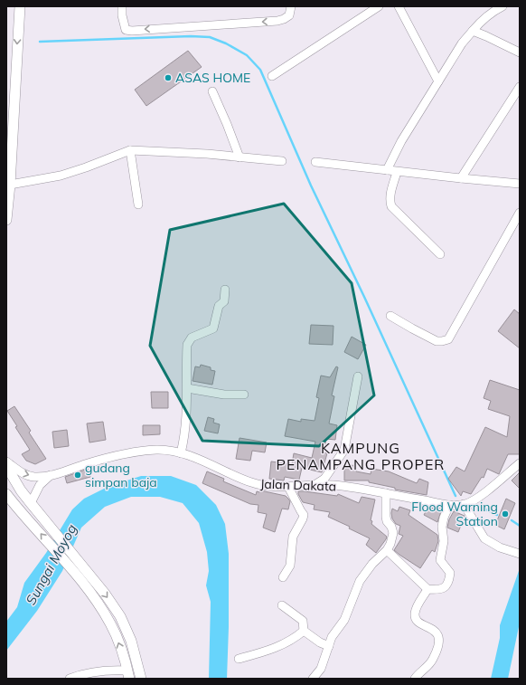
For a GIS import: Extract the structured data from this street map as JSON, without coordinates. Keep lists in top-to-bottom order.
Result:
{
  "streets": {
    "street": ["Jalan Dakata"]
  },
  "districts": ["KAMPUNG PENAMPANG PROPER"],
  "water": ["Sungai Moyog"],
  "places": ["ASAS HOME", "gudang simpan baja", "Flood Warning Station"]
}
